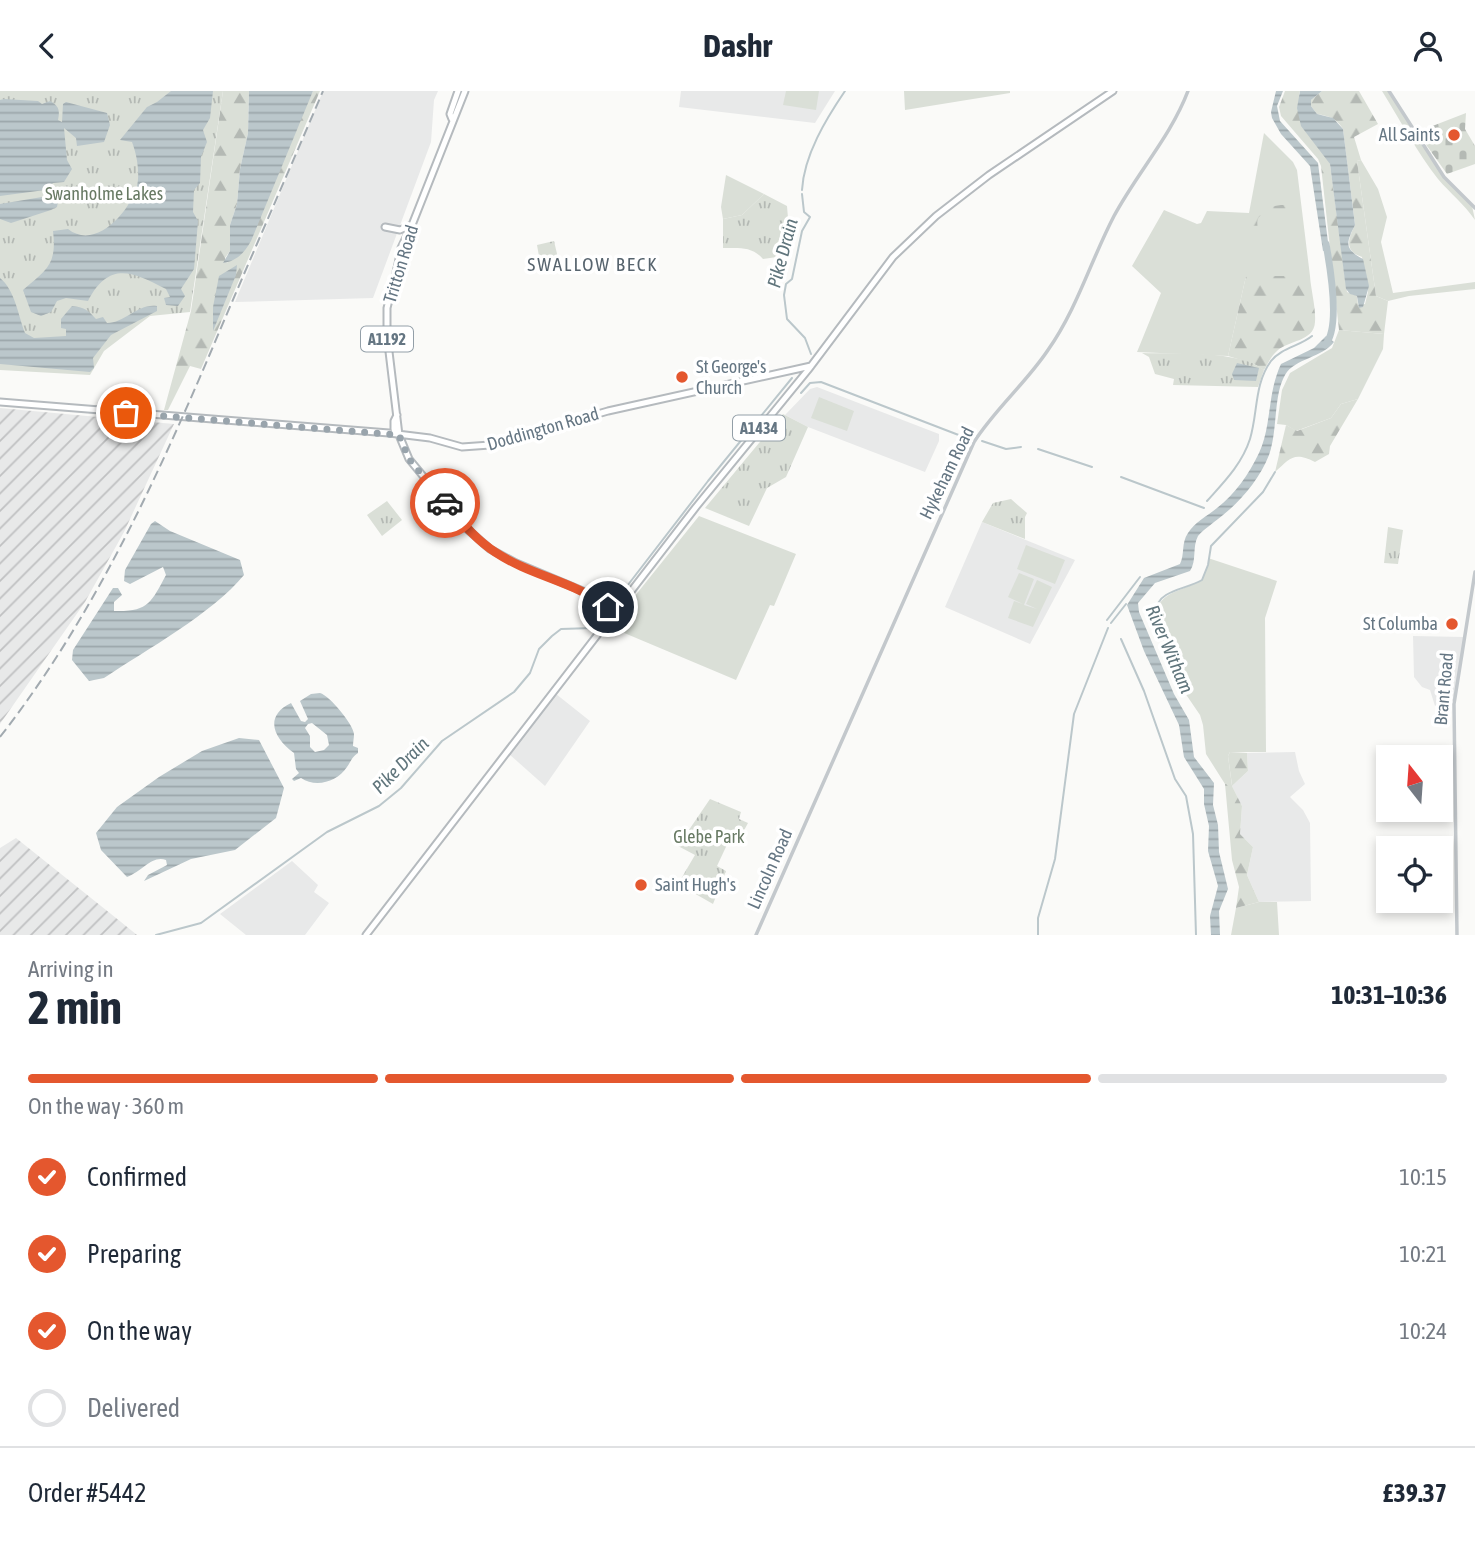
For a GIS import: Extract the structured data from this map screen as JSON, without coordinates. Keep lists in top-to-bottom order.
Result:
{
  "streets": {
    "main road": [
      "Tritton Road",
      "A1192",
      "A1434",
      "Doddington Road"
    ],
    "street": ["Hykeham Road", "Brant Road", "Lincoln Road"]
  },
  "crossings": [
    ["Tritton Road", "A1434"],
    ["Tritton Road", "Doddington Road"],
    ["A1434", "Doddington Road"],
    ["Hykeham Road", "Lincoln Road"]
  ],
  "districts": ["SWALLOW BECK"],
  "water": ["Pike Drain", "River Witham"],
  "parks": ["Swanholme Lakes", "Glebe Park"],
  "places": [
    "All Saints",
    "St George's Church",
    "St Columba",
    "Saint Hugh's"
  ],
  "north": "top",
  "page": {
    "header": "Dashr",
    "heading": ["2 min", "Arriving in", "10:31–10:36"],
    "panel": ["Order #5442", "£39.37"],
    "bar": "On the way · 360 m",
    "list": [
      ["Confirmed", "10:15"],
      ["Preparing", "10:21"],
      ["On the way", "10:24"],
      "Delivered"
    ]
  }
}
